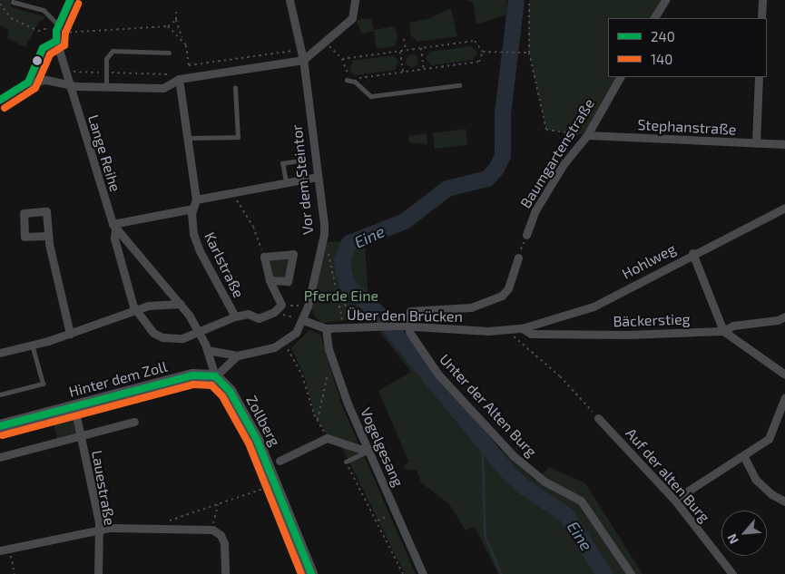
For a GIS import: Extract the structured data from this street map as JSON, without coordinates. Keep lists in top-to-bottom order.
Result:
{
  "streets": {
    "main road": ["Hinter dem Zoll", "Zollberg"],
    "street": [
      "Stephanstraße",
      "Lange Reihe",
      "Baumgartenstraße",
      "Vor dem Steintor",
      "Hohlweg",
      "Karlstraße",
      "Über den Brücken",
      "Bäckerstieg",
      "Unter der Alten Burg",
      "Vogelgesang",
      "Auf der alten Burg",
      "Lauestraße"
    ]
  },
  "crossings": [
    ["Stephanstraße", "Baumgartenstraße"],
    ["Lange Reihe", "Karlstraße"],
    ["Lange Reihe", "Hinter dem Zoll"],
    ["Lange Reihe", "Zollberg"],
    ["Vor dem Steintor", "Über den Brücken"],
    ["Hohlweg", "Bäckerstieg"],
    ["Über den Brücken", "Bäckerstieg"],
    ["Über den Brücken", "Unter der Alten Burg"],
    ["Über den Brücken", "Vogelgesang"],
    ["Hinter dem Zoll", "Zollberg"],
    ["Hinter dem Zoll", "Lauestraße"]
  ],
  "water": ["Eine"],
  "parks": ["Pferde Eine"],
  "lines": ["transit line 240", "transit line 140"],
  "legend": ["240", "140"],
  "north": "bottom left"
}
